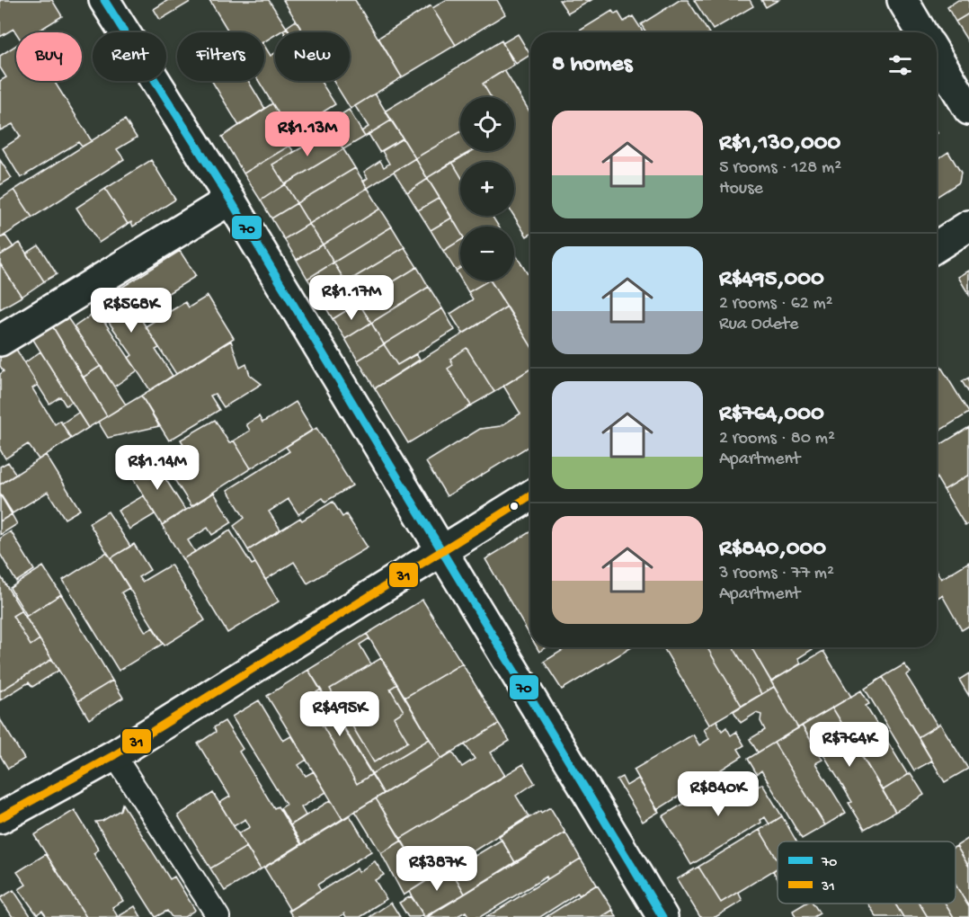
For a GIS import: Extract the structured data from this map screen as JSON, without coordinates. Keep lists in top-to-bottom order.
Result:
{
  "lines": ["transit line 70", "transit line 31"],
  "legend": ["70", "31"],
  "page": {
    "chip": [
      "Buy",
      "Rent",
      "Filters",
      "New"
    ],
    "heading": "8 homes",
    "map_buttons": ["+", "−"],
    "list": [
      {
        "name": "R$1,130,000",
        "note": "5 rooms · 128 m² · House"
      },
      {
        "name": "R$495,000",
        "note": "2 rooms · 62 m² · Rua Odete"
      },
      {
        "name": "R$764,000",
        "note": "2 rooms · 80 m² · Apartment"
      },
      {
        "name": "R$840,000",
        "note": "3 rooms · 77 m² · Apartment"
      }
    ],
    "price": [
      "R$1.13M",
      "R$1.17M",
      "R$568K",
      "R$1.14M",
      "R$495K",
      "R$764K",
      "R$840K",
      "R$387K"
    ]
  }
}
